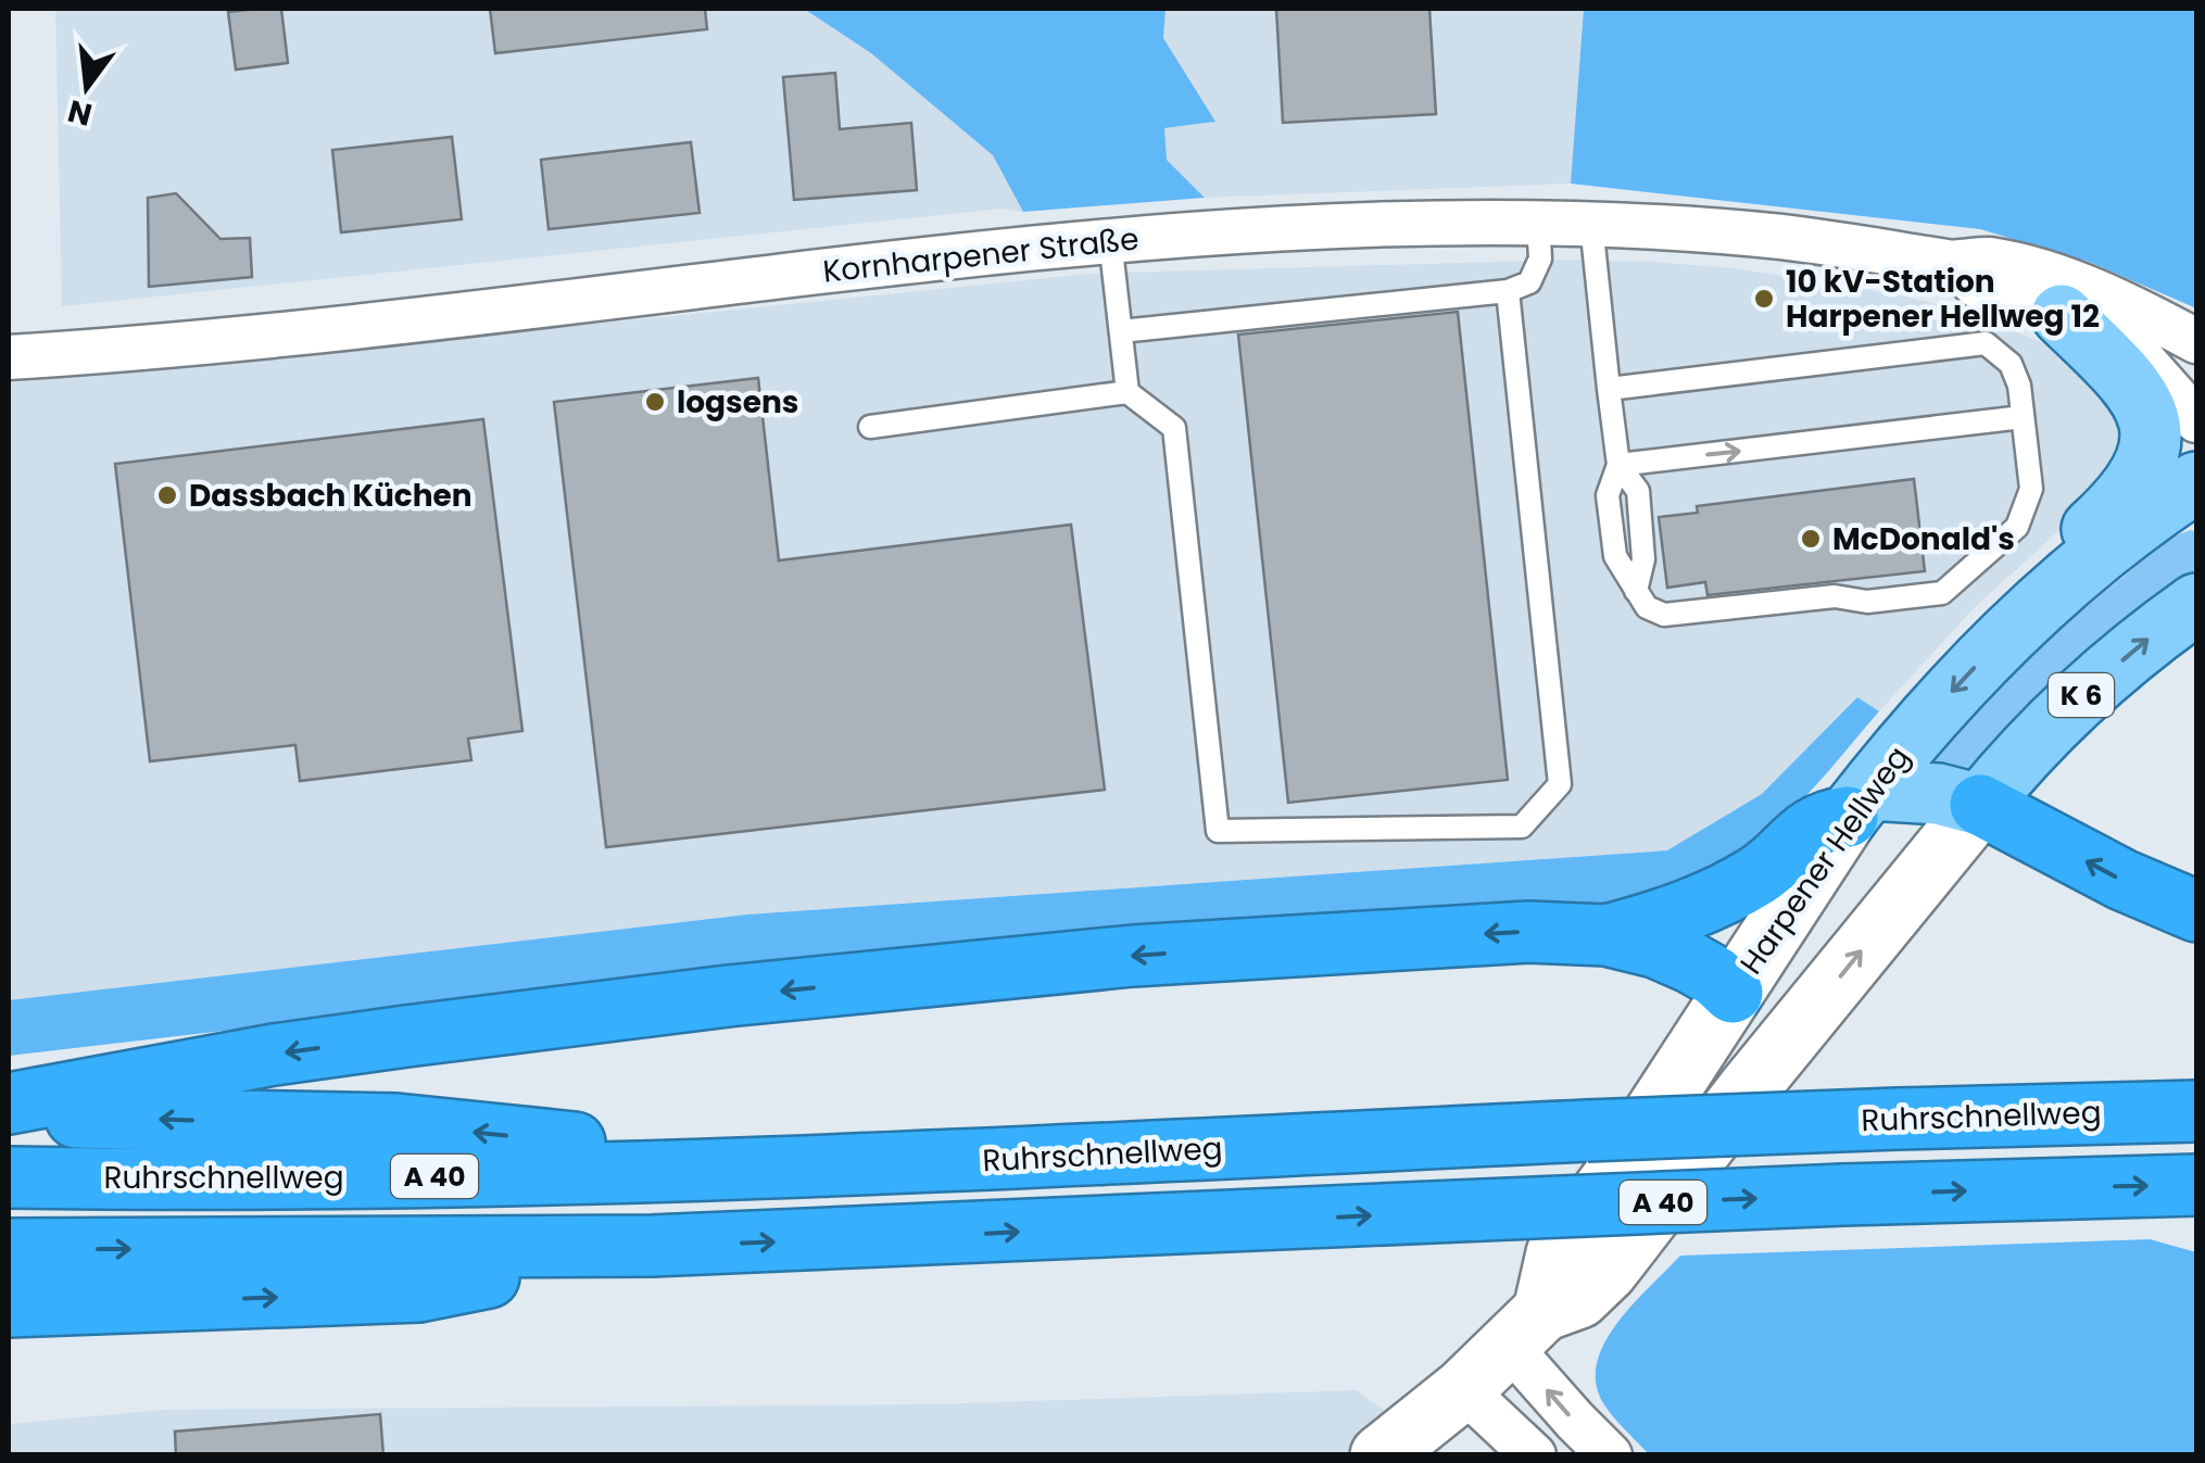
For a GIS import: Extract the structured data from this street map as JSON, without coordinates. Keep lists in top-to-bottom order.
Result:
{
  "streets": {
    "highway": ["Ruhrschnellweg", "A 40"],
    "main road": ["K 6", "Harpener Hellweg"],
    "street": ["Kornharpener Straße"]
  },
  "crossings": [
    ["K 6", "Harpener Hellweg"]
  ],
  "places": [
    "10 kV-Station Harpener Hellweg 12",
    "logsens",
    "Dassbach Küchen",
    "McDonald's"
  ],
  "north": "bottom"
}
